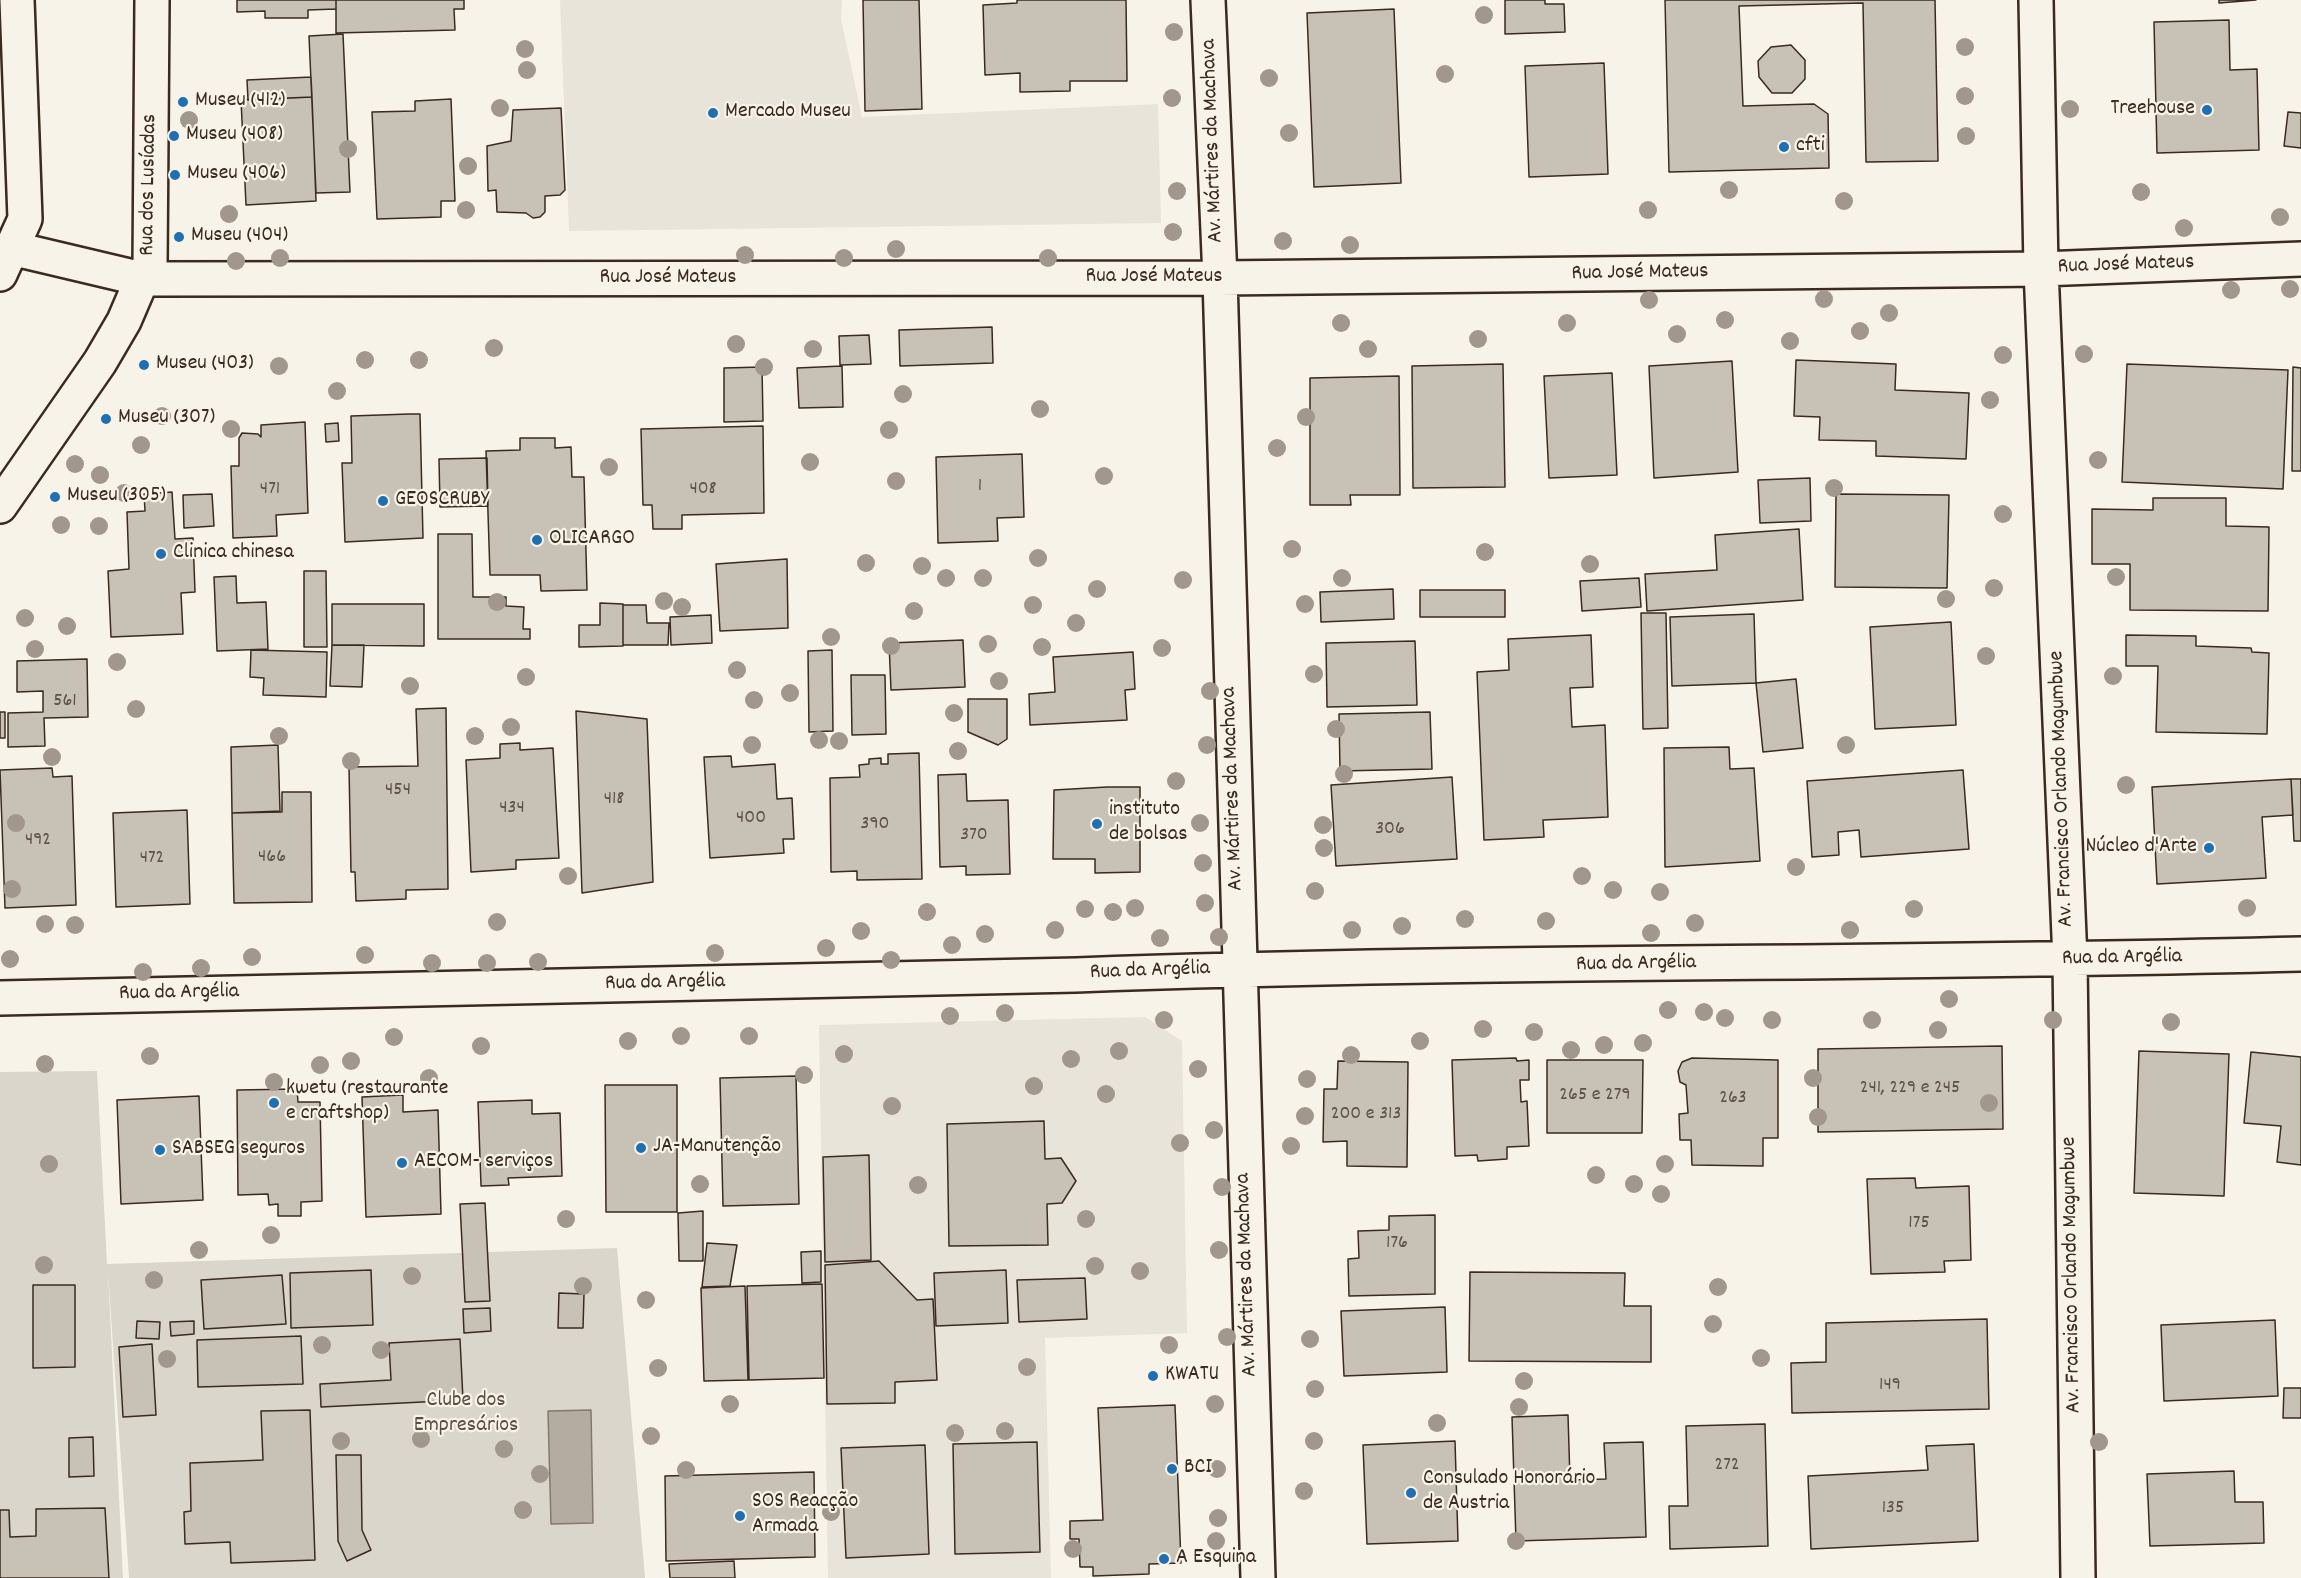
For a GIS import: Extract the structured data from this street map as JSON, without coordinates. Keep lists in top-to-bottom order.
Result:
{
  "streets": {
    "street": [
      "Av. Mártires da Machava",
      "Rua dos Lusíadas",
      "Rua José Mateus",
      "Av. Francisco Orlando Magumbwe",
      "Rua da Argélia"
    ]
  },
  "crossings": [
    ["Av. Mártires da Machava", "Rua José Mateus"],
    ["Av. Mártires da Machava", "Rua da Argélia"],
    ["Rua dos Lusíadas", "Rua José Mateus"],
    ["Rua José Mateus", "Av. Francisco Orlando Magumbwe"],
    ["Av. Francisco Orlando Magumbwe", "Rua da Argélia"]
  ],
  "parks": ["Clube dos Empresários"],
  "places": [
    "Museu (412)",
    "Treehouse",
    "Mercado Museu",
    "Museu (408)",
    "cfti",
    "Museu (406)",
    "Museu (404)",
    "Museu (403)",
    "Museu (307)",
    "Museu (305)",
    "GEOSCRUBY",
    "OLICARGO",
    "Clinica chinesa",
    "instituto de bolsas",
    "Núcleo d'Arte",
    "kwetu (restaurante e craftshop)",
    "JA-Manutenção",
    "SABSEG seguros",
    "AECOM- serviços",
    "KWATU",
    "BCI",
    "Consulado Honorário de Austria",
    "SOS Reacção Armada",
    "A Esquina"
  ],
  "house_numbers": [
    "1",
    "471",
    "408",
    "561",
    "454",
    "418",
    "434",
    "400",
    "390",
    "306",
    "370",
    "492",
    "466",
    "472",
    "241, 229 e 245",
    "265 e 279",
    "263",
    "200 e 313",
    "175",
    "176",
    "149",
    "272",
    "135"
  ]
}
